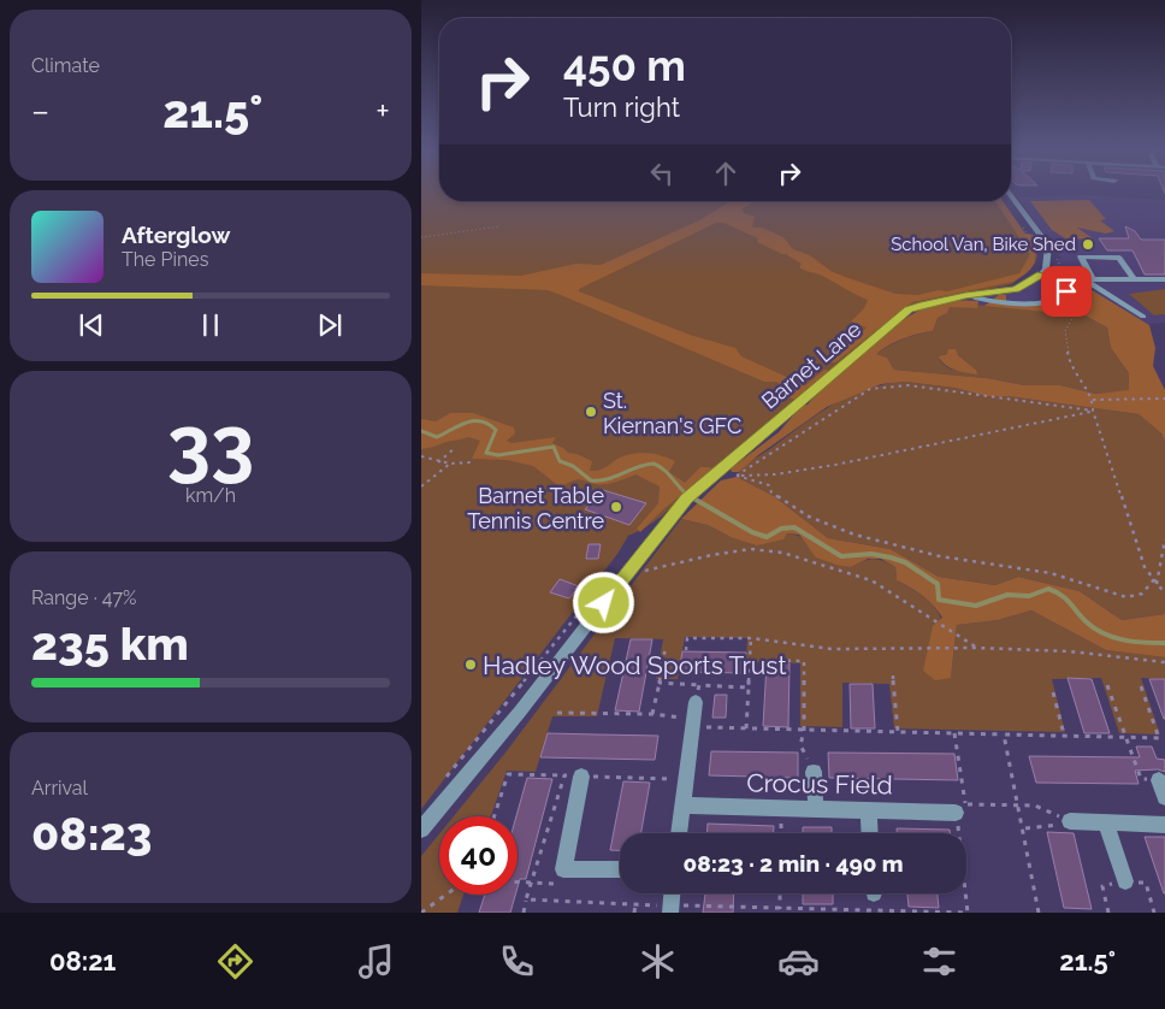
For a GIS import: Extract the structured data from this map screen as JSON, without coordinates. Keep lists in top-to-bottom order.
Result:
{
  "streets": {
    "street": ["Barnet Lane", "Crocus Field"]
  },
  "places": [
    "School Van, Bike Shed",
    "St. Kiernan's GFC",
    "Barnet Table Tennis Centre",
    "Hadley Wood Sports Trust"
  ],
  "page": {
    "tile": [
      "Climate",
      ["33", "km/h"],
      ["Range · 47%", "235 km"],
      ["Arrival", "08:23"]
    ],
    "turn": ["450 m", "Turn right"],
    "heat": ["−", "21.5°", "+"],
    "song": ["Afterglow", "The Pines"],
    "limit": "40",
    "trip": "08:23 · 2 min · 490 m",
    "tabs": ["08:21", "21.5°"]
  }
}
